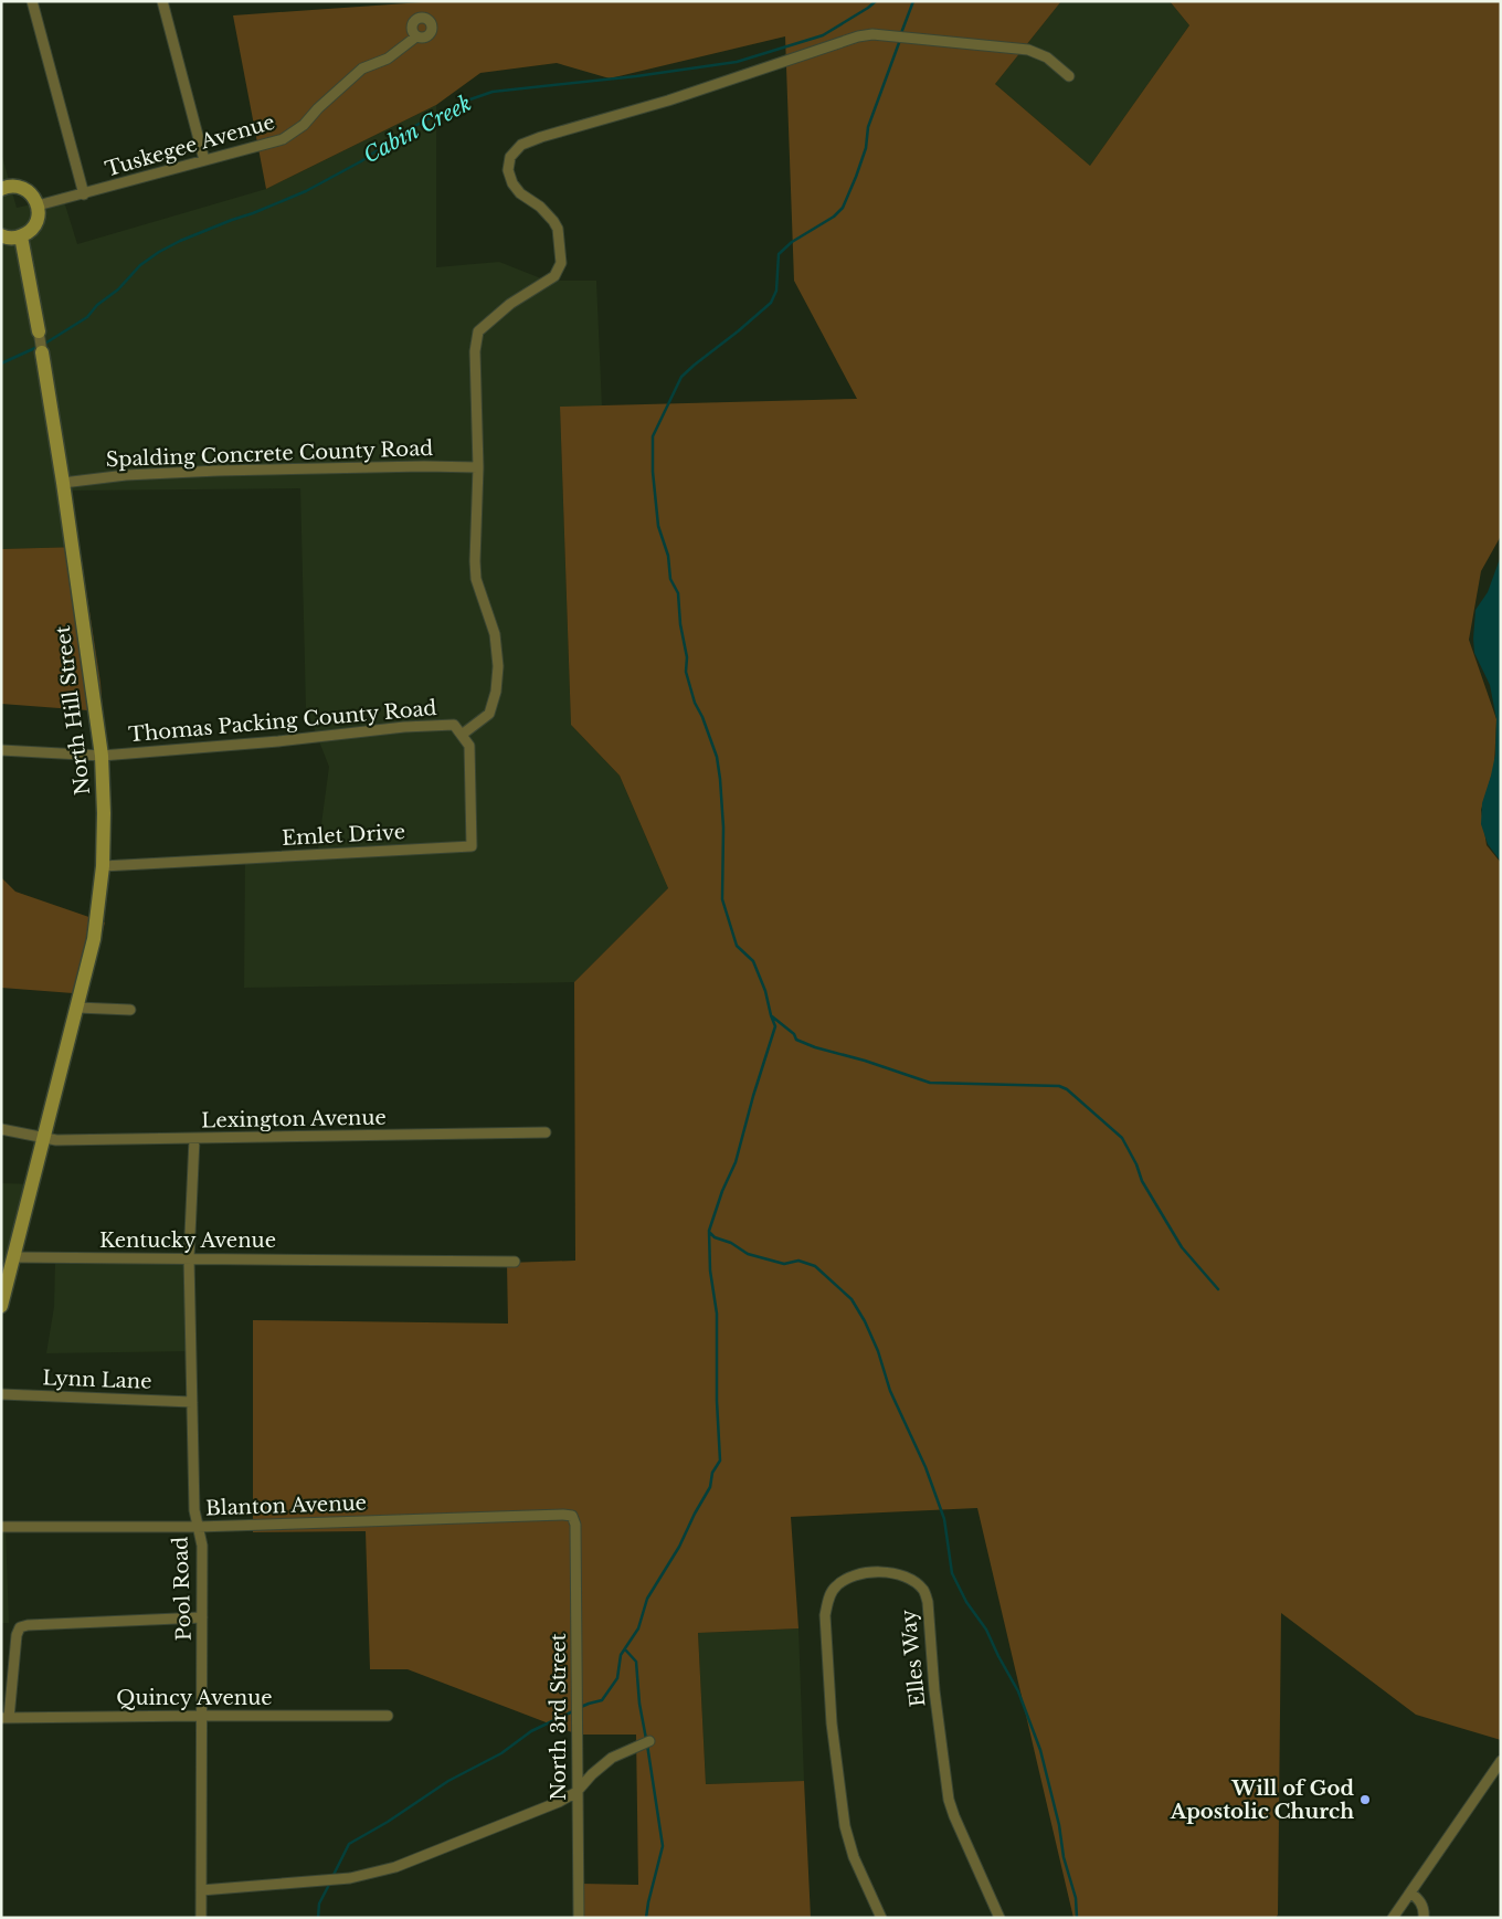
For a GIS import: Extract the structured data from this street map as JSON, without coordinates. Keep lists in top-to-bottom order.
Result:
{
  "streets": {
    "street": [
      "Tuskegee Avenue",
      "Spalding Concrete County Road",
      "North Hill Street",
      "Thomas Packing County Road",
      "Emlet Drive",
      "Lexington Avenue",
      "Kentucky Avenue",
      "Lynn Lane",
      "Blanton Avenue",
      "Pool Road",
      "Elles Way",
      "Quincy Avenue",
      "North 3rd Street"
    ]
  },
  "crossings": [
    ["Spalding Concrete County Road", "North Hill Street"],
    ["North Hill Street", "Thomas Packing County Road"],
    ["North Hill Street", "Emlet Drive"],
    ["North Hill Street", "Lexington Avenue"],
    ["North Hill Street", "Kentucky Avenue"],
    ["Thomas Packing County Road", "Emlet Drive"],
    ["Lexington Avenue", "Pool Road"],
    ["Kentucky Avenue", "Pool Road"],
    ["Lynn Lane", "Pool Road"],
    ["Blanton Avenue", "Pool Road"],
    ["Blanton Avenue", "North 3rd Street"],
    ["Pool Road", "Quincy Avenue"]
  ],
  "water": ["Cabin Creek"],
  "places": ["Will of God Apostolic Church"]
}
